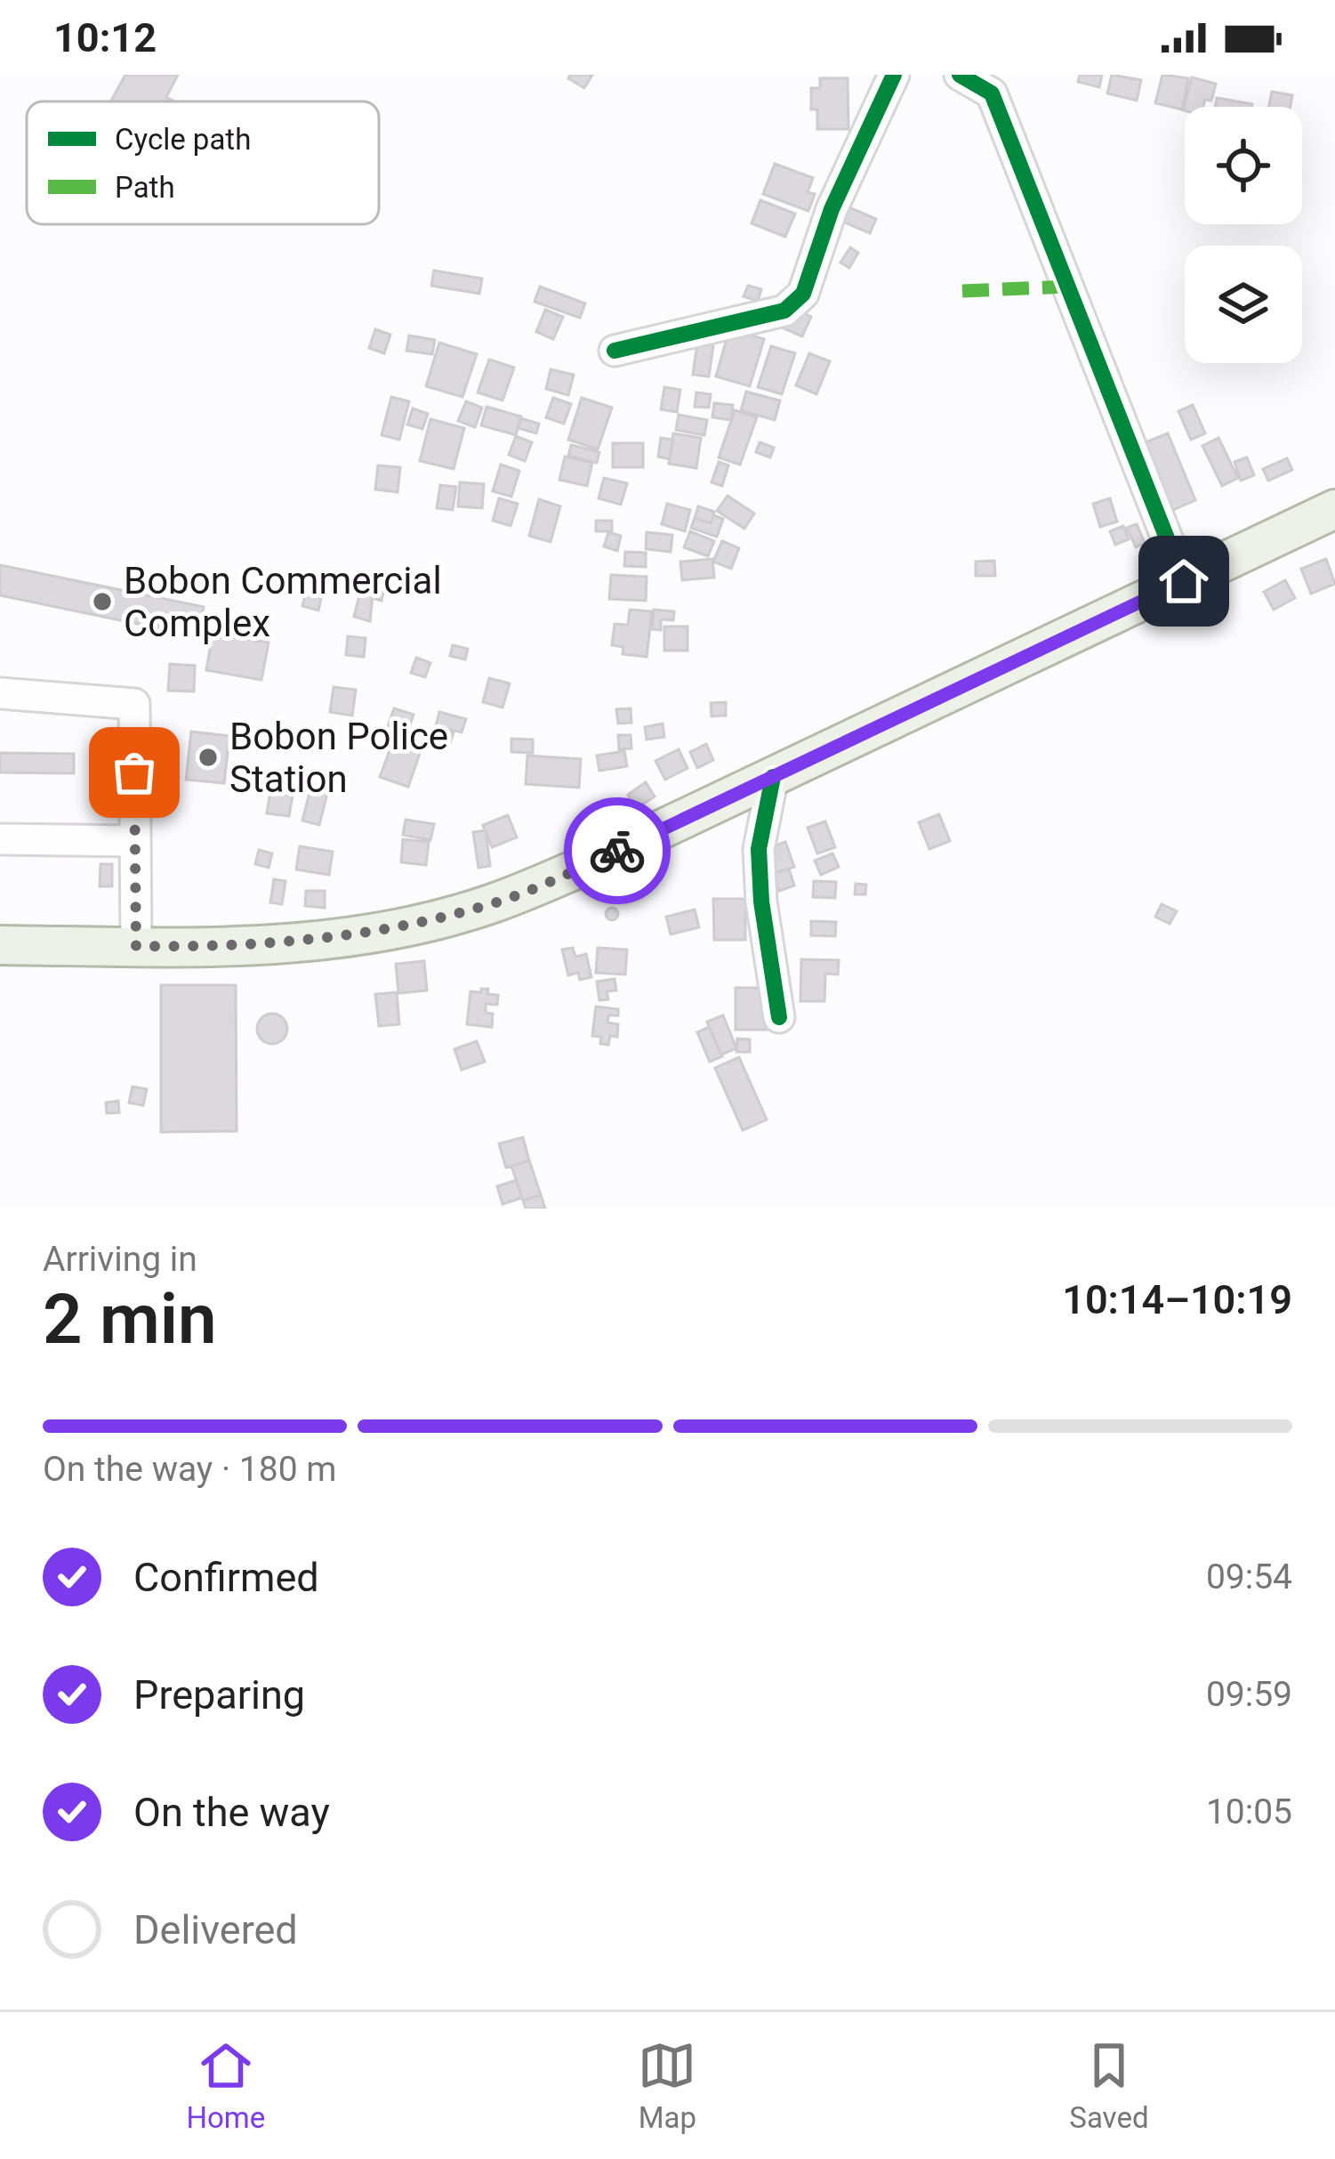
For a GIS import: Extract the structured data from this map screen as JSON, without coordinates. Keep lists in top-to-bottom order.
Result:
{
  "places": ["Bobon Commercial Complex", "Bobon Police Station"],
  "legend": ["Cycle path", "Path"],
  "page": {
    "status": "10:12",
    "heading": ["2 min", "Arriving in", "10:14–10:19"],
    "bar": "On the way · 180 m",
    "list": [
      ["Confirmed", "09:54"],
      ["Preparing", "09:59"],
      ["On the way", "10:05"],
      "Delivered"
    ],
    "tabs": ["Home", "Map", "Saved"]
  }
}
